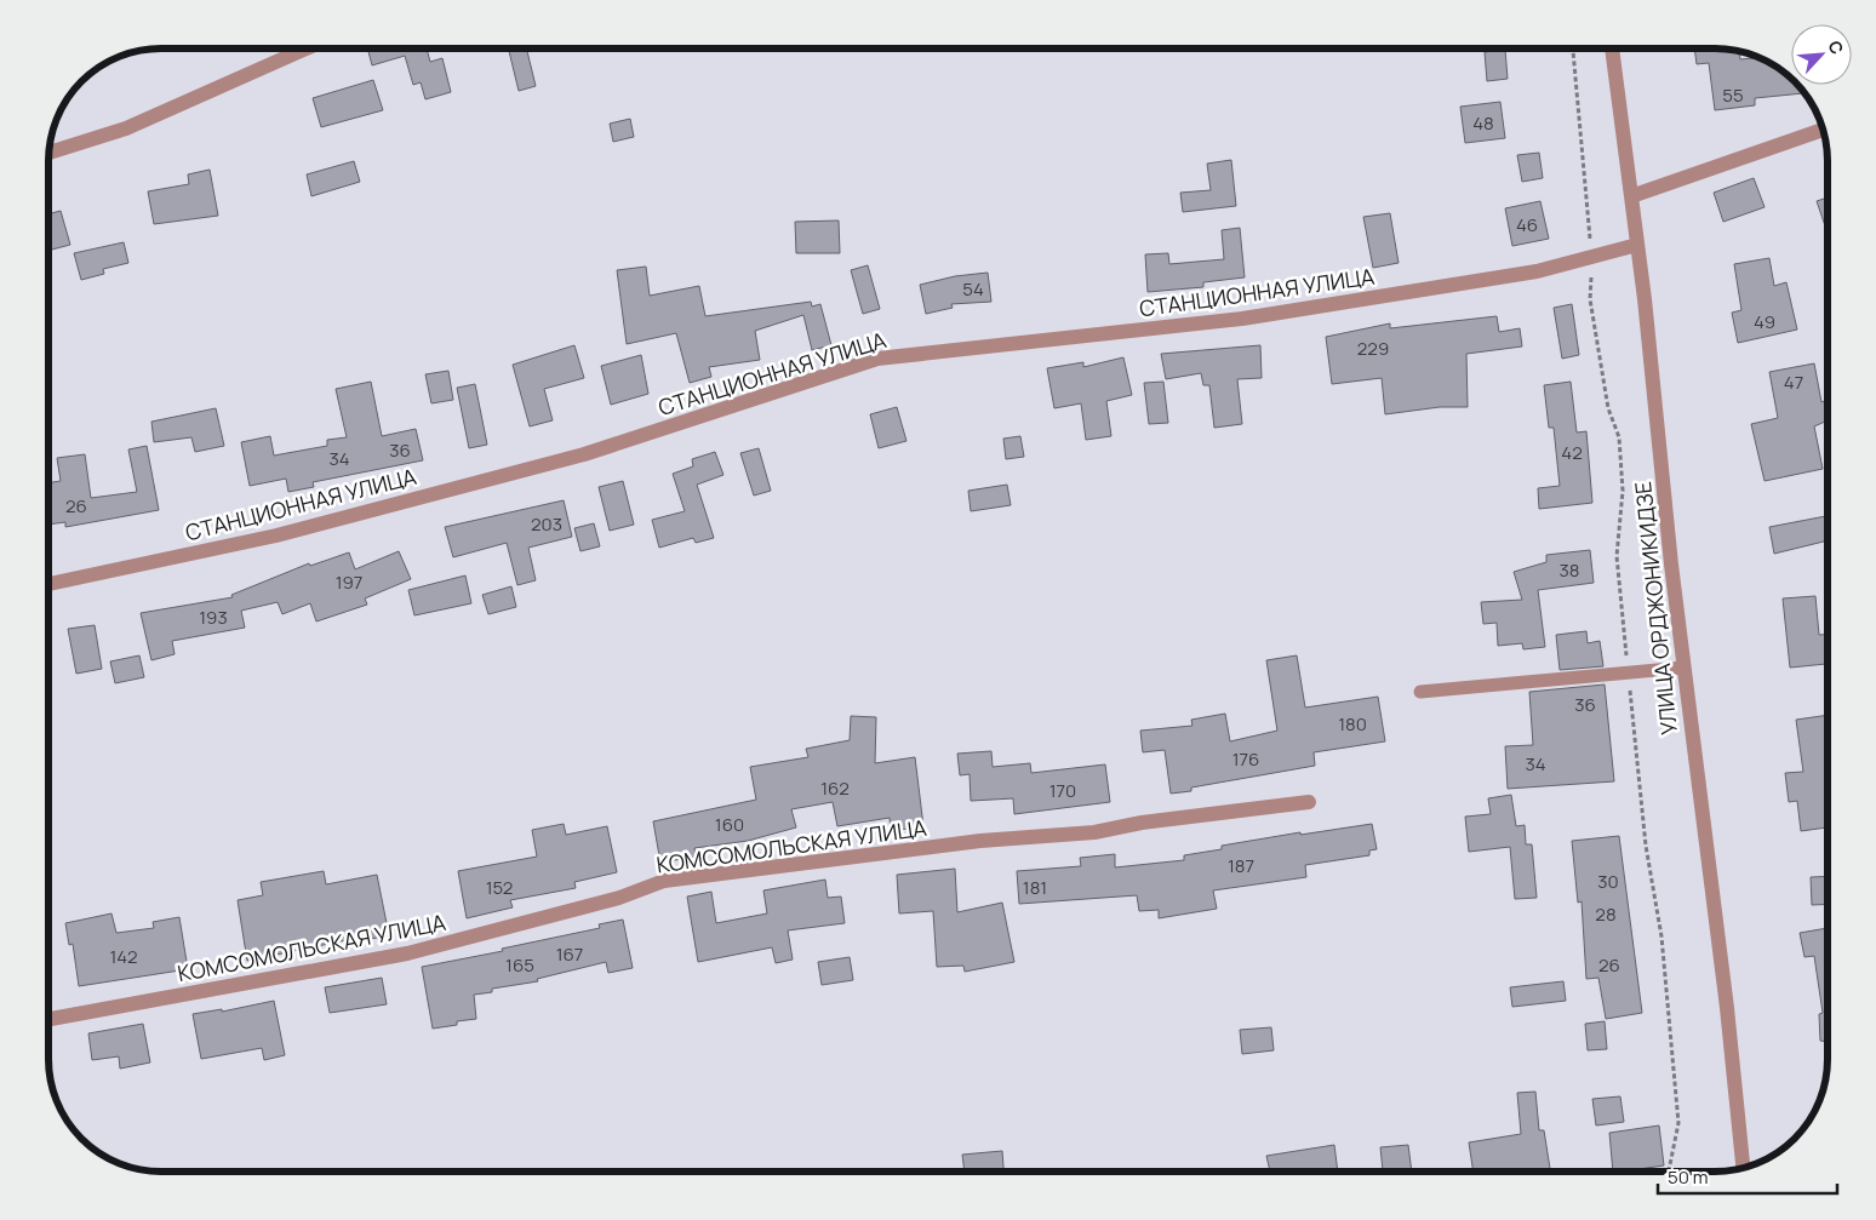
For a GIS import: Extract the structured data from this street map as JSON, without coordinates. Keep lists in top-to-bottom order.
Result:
{
  "streets": {
    "street": ["СТАНЦИОННАЯ УЛИЦА", "УЛИЦА ОРДЖОНИКИДЗЕ", "КОМСОМОЛЬСКАЯ УЛИЦА"]
  },
  "crossings": [
    ["СТАНЦИОННАЯ УЛИЦА", "УЛИЦА ОРДЖОНИКИДЗЕ"]
  ],
  "house_numbers": [
    "55",
    "48",
    "46",
    "54",
    "49",
    "229",
    "47",
    "36",
    "42",
    "34",
    "26",
    "203",
    "38",
    "197",
    "193",
    "36",
    "180",
    "176",
    "34",
    "162",
    "170",
    "160",
    "187",
    "30",
    "152",
    "181",
    "28",
    "167",
    "142",
    "165",
    "26"
  ],
  "scale_bar": "50 m",
  "north": "top right"
}
